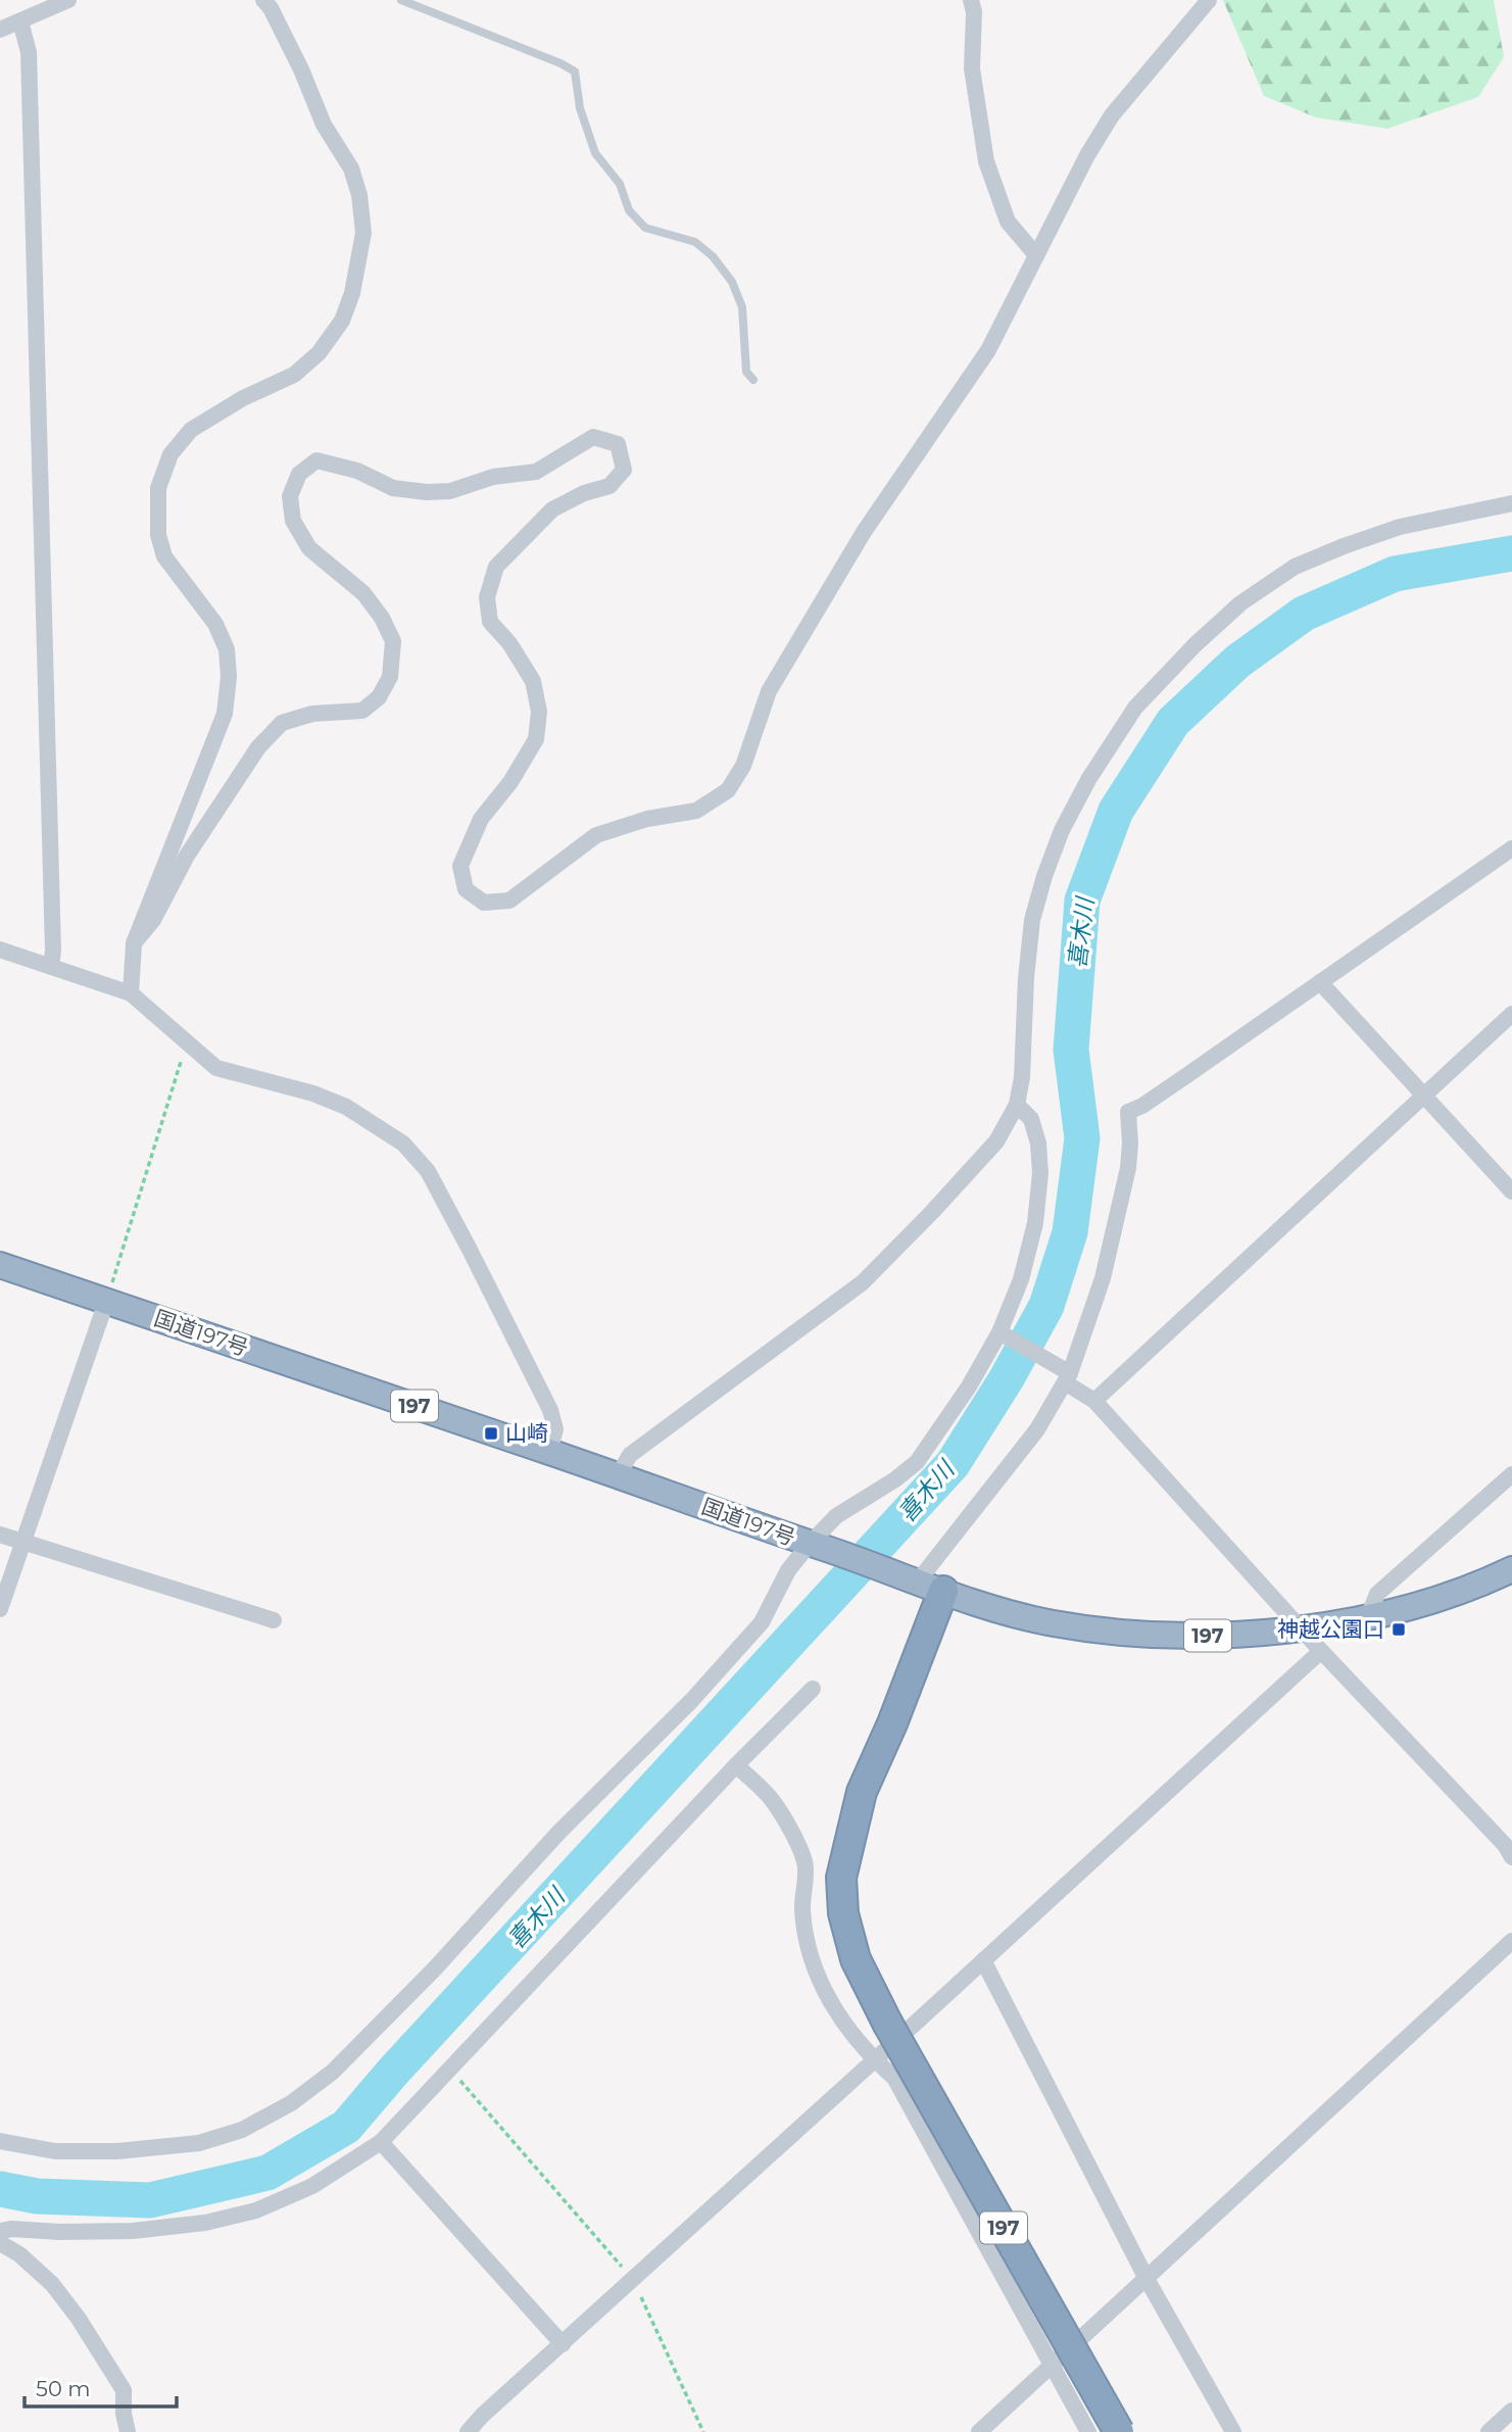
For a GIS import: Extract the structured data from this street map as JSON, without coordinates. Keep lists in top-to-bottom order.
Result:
{
  "streets": {
    "highway": ["国道197号", "197"]
  },
  "crossings": [
    ["国道197号", "197"]
  ],
  "water": ["喜木川"],
  "places": {
    "transit": ["山崎", "神越公園口"]
  },
  "scale_bar": "50 m"
}
